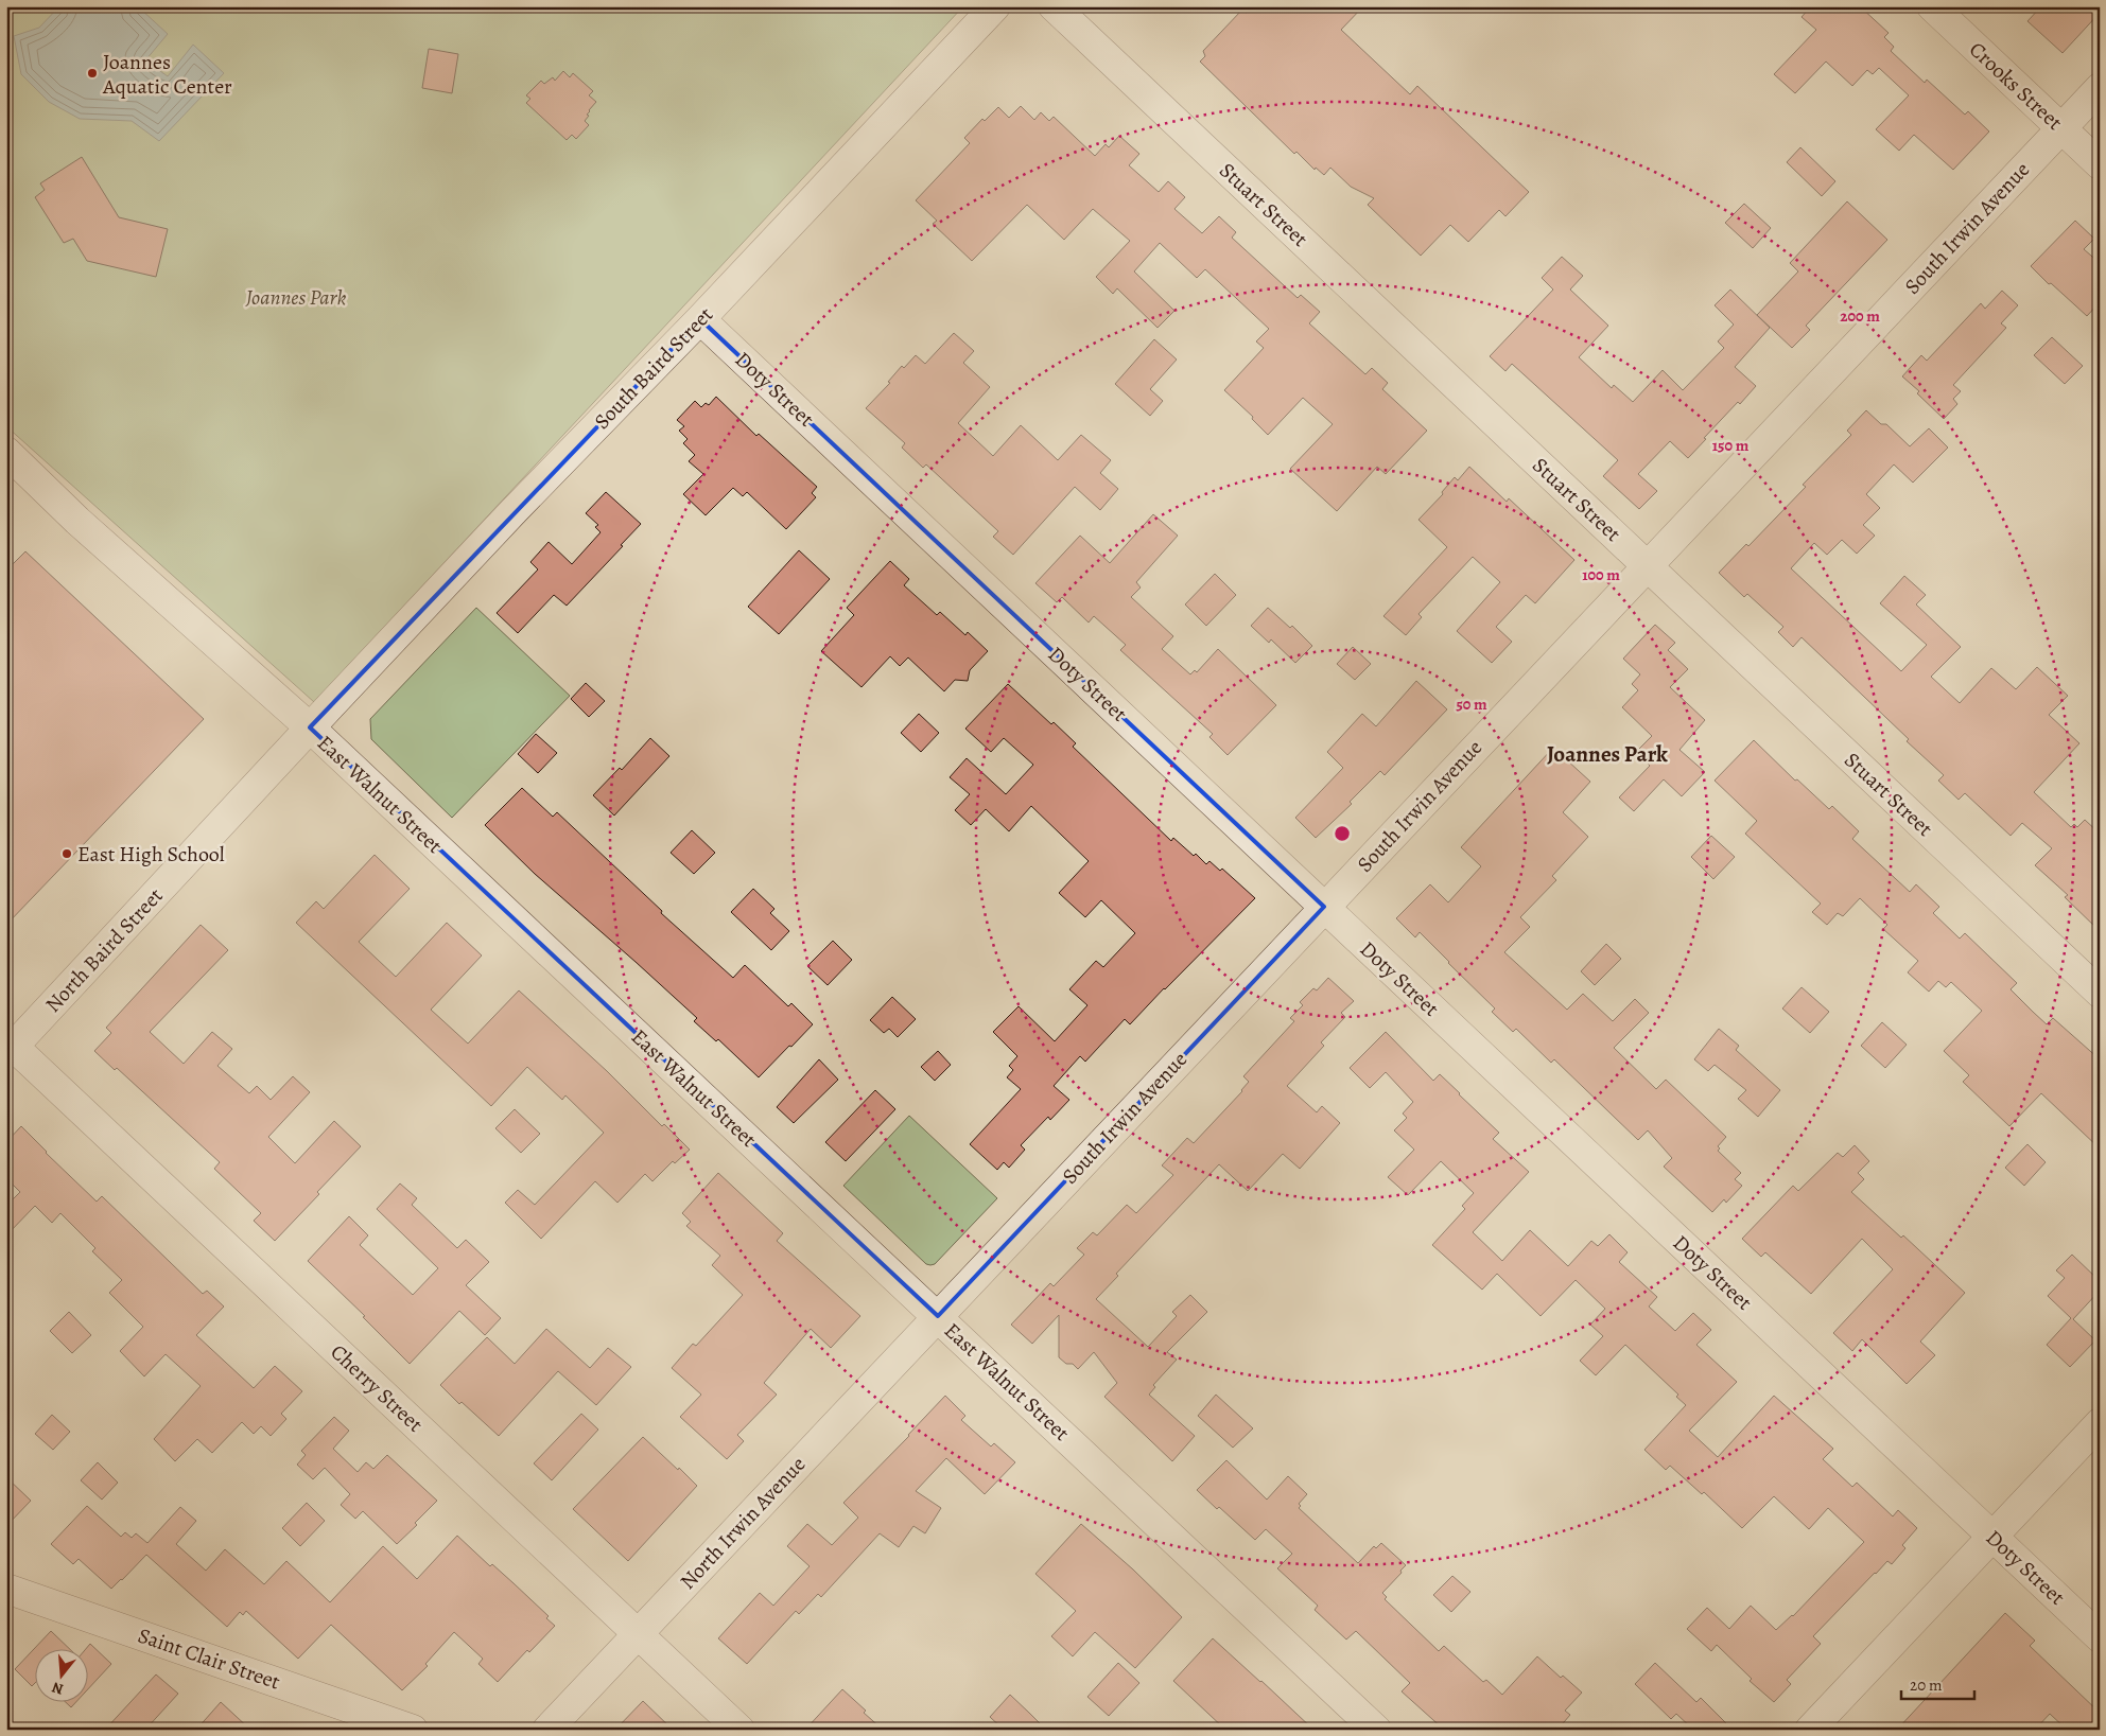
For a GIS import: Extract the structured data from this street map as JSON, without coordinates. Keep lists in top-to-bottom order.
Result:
{
  "streets": {
    "street": [
      "Crooks Street",
      "Stuart Street",
      "South Irwin Avenue",
      "South Baird Street",
      "Doty Street",
      "East Walnut Street",
      "North Baird Street",
      "Cherry Street",
      "North Irwin Avenue",
      "Saint Clair Street"
    ]
  },
  "crossings": [
    ["Crooks Street", "South Irwin Avenue"],
    ["Stuart Street", "South Irwin Avenue"],
    ["South Irwin Avenue", "Doty Street"],
    ["South Irwin Avenue", "East Walnut Street"],
    ["South Irwin Avenue", "North Irwin Avenue"],
    ["South Baird Street", "Doty Street"],
    ["South Baird Street", "East Walnut Street"],
    ["South Baird Street", "North Baird Street"],
    ["East Walnut Street", "North Baird Street"],
    ["East Walnut Street", "North Irwin Avenue"],
    ["North Baird Street", "Cherry Street"],
    ["Cherry Street", "North Irwin Avenue"]
  ],
  "districts": ["Joannes Park"],
  "parks": ["Joannes Park"],
  "places": ["Joannes Aquatic Center", "East High School"],
  "scale_bar": "20 m",
  "north": "bottom",
  "rings": [
    "200 m",
    "150 m",
    "100 m",
    "50 m"
  ]
}
